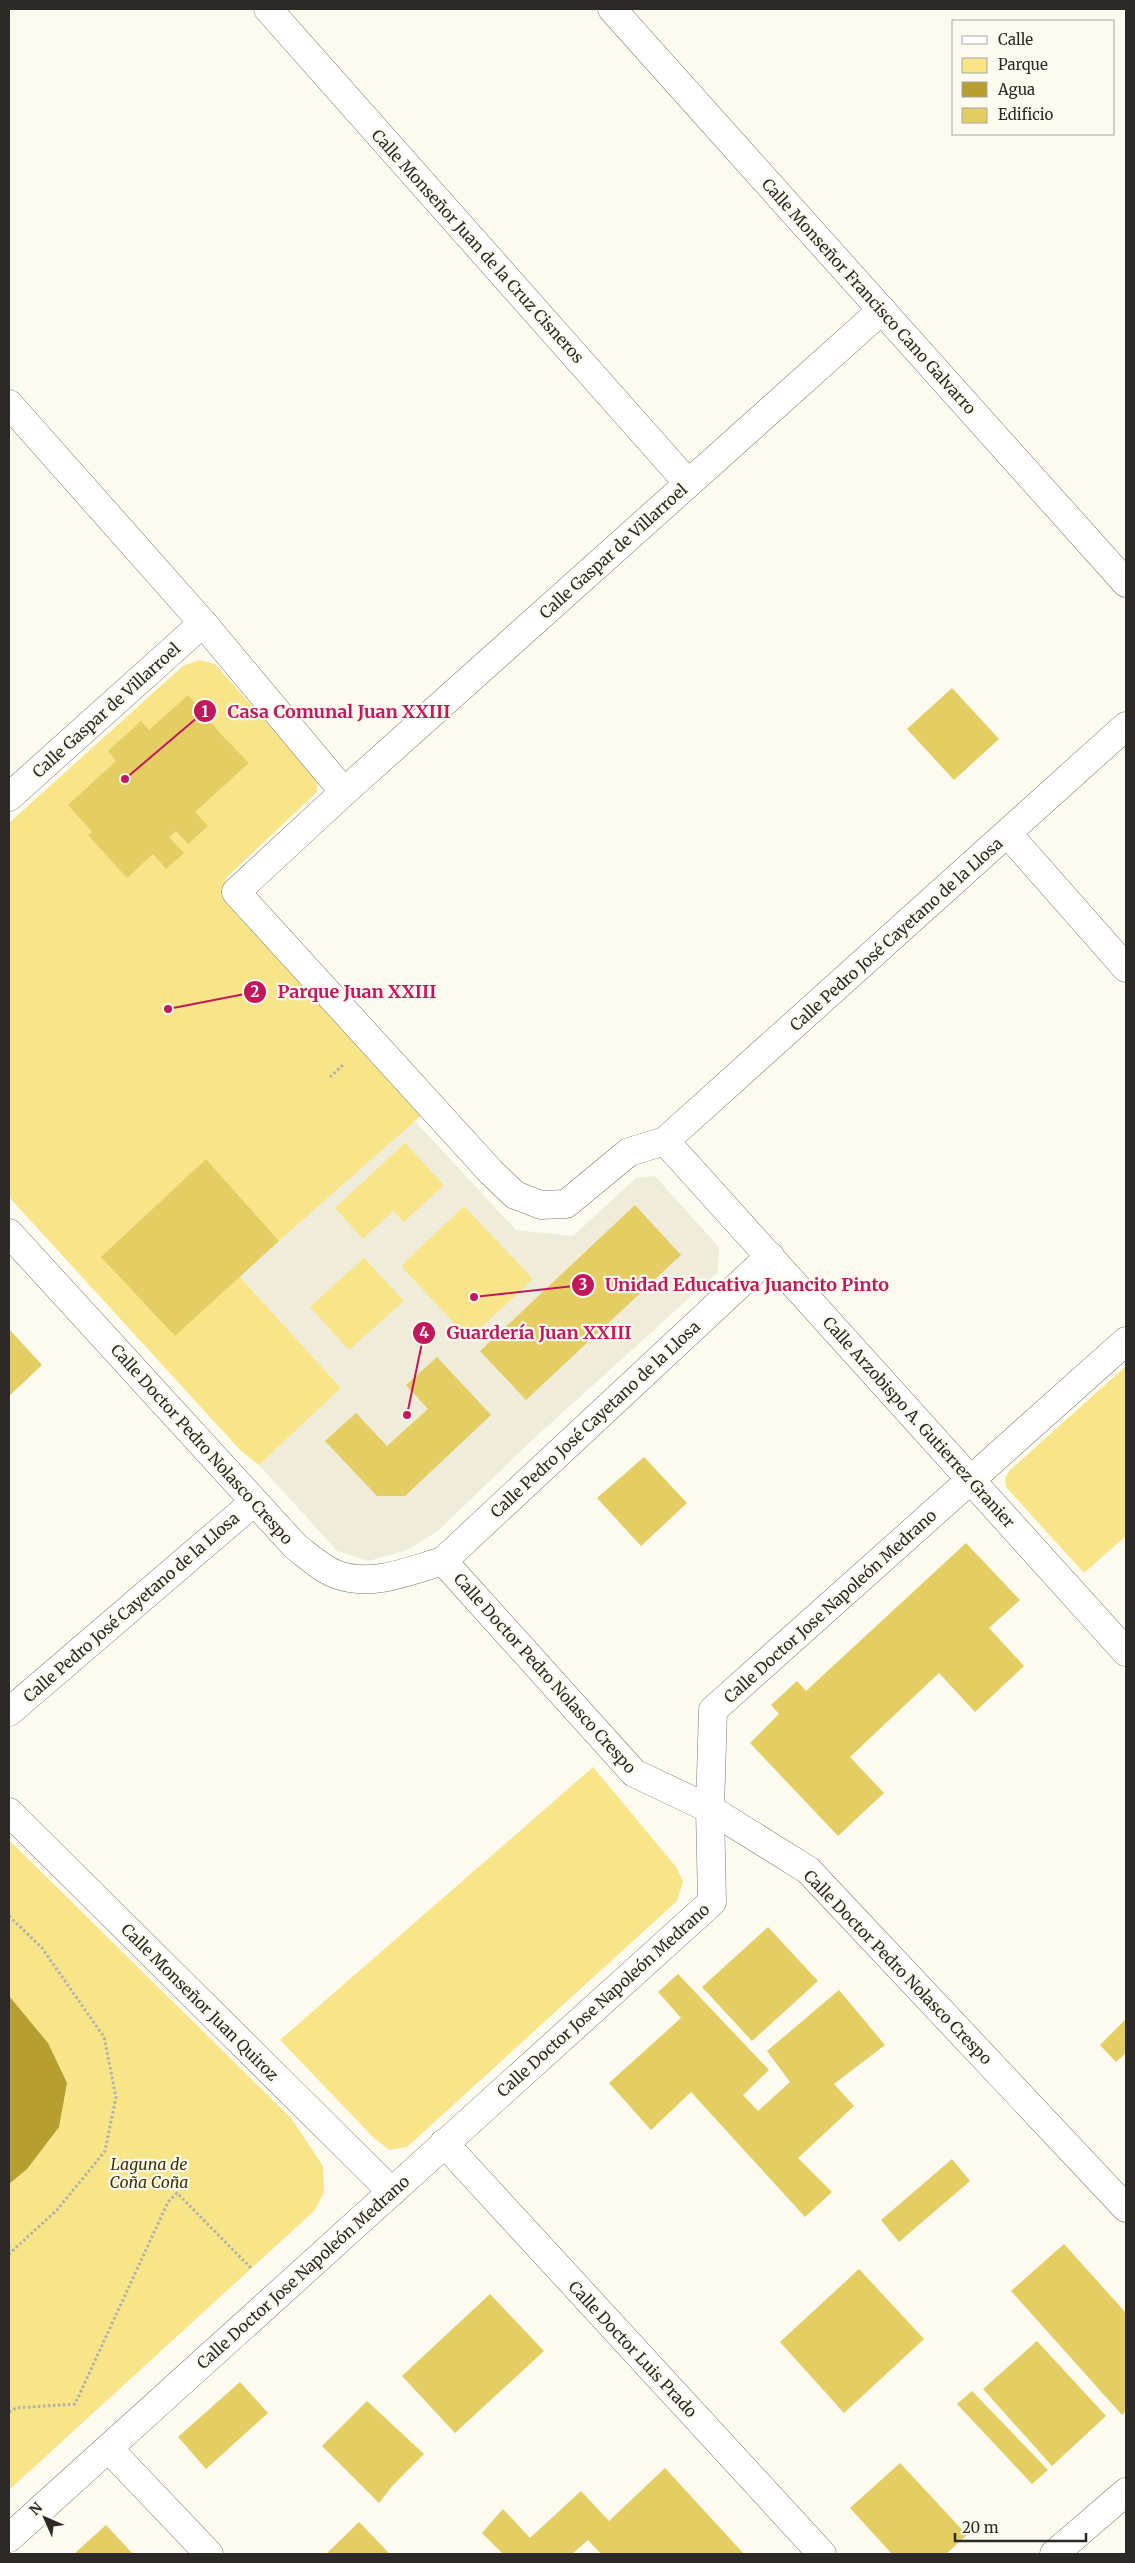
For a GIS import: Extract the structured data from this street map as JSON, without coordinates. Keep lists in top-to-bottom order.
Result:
{
  "streets": {
    "street": [
      "Calle Monseñor Juan de la Cruz Cisneros",
      "Calle Monseñor Francisco Cano Galvarro",
      "Calle Gaspar de Villarroel",
      "Calle Pedro José Cayetano de la Llosa",
      "Calle Arzobispo A. Gutierrez Granier",
      "Calle Doctor Pedro Nolasco Crespo",
      "Calle Doctor Jose Napoleón Medrano",
      "Calle Monseñor Juan Quiroz",
      "Calle Doctor Luis Prado"
    ]
  },
  "crossings": [
    ["Calle Monseñor Juan de la Cruz Cisneros", "Calle Gaspar de Villarroel"],
    ["Calle Monseñor Francisco Cano Galvarro", "Calle Gaspar de Villarroel"],
    ["Calle Pedro José Cayetano de la Llosa", "Calle Arzobispo A. Gutierrez Granier"],
    ["Calle Pedro José Cayetano de la Llosa", "Calle Doctor Pedro Nolasco Crespo"],
    ["Calle Arzobispo A. Gutierrez Granier", "Calle Doctor Jose Napoleón Medrano"],
    ["Calle Doctor Pedro Nolasco Crespo", "Calle Doctor Jose Napoleón Medrano"],
    ["Calle Doctor Jose Napoleón Medrano", "Calle Monseñor Juan Quiroz"],
    ["Calle Doctor Jose Napoleón Medrano", "Calle Doctor Luis Prado"]
  ],
  "parks": ["Laguna de Coña Coña"],
  "places": [
    "Casa Comunal Juan XXIII",
    "Parque Juan XXIII",
    "Unidad Educativa Juancito Pinto",
    "Guardería Juan XXIII"
  ],
  "legend": [
    "Calle",
    "Parque",
    "Agua",
    "Edificio"
  ],
  "scale_bar": "20 m",
  "north": "top left"
}
